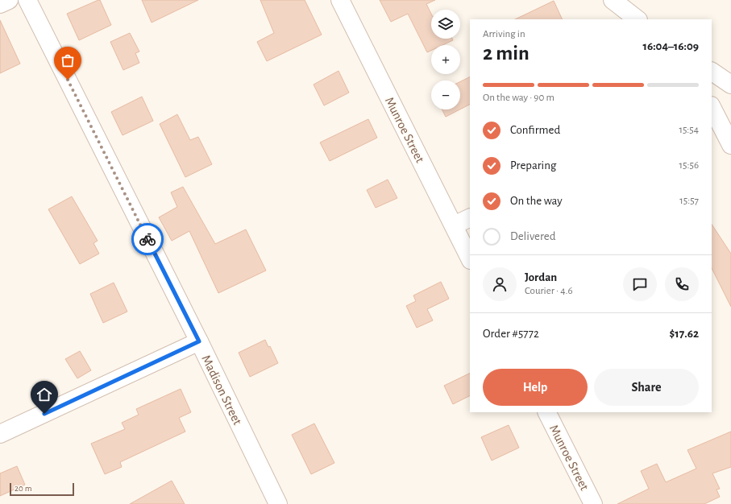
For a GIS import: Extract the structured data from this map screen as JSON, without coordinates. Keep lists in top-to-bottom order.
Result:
{
  "streets": {
    "street": ["Munroe Street", "Madison Street"]
  },
  "scale_bar": "20 m",
  "page": {
    "map_buttons": ["+", "−"],
    "heading": ["2 min", "Arriving in", "16:04–16:09"],
    "panel": [
      "Jordan",
      "Courier · 4.6",
      "Order #5772",
      "$17.62"
    ],
    "bar": "On the way · 90 m",
    "list": [
      ["Confirmed", "15:54"],
      ["Preparing", "15:56"],
      ["On the way", "15:57"],
      "Delivered"
    ],
    "buttons": ["Help", "Share"],
    "scale": "20 m"
  }
}
